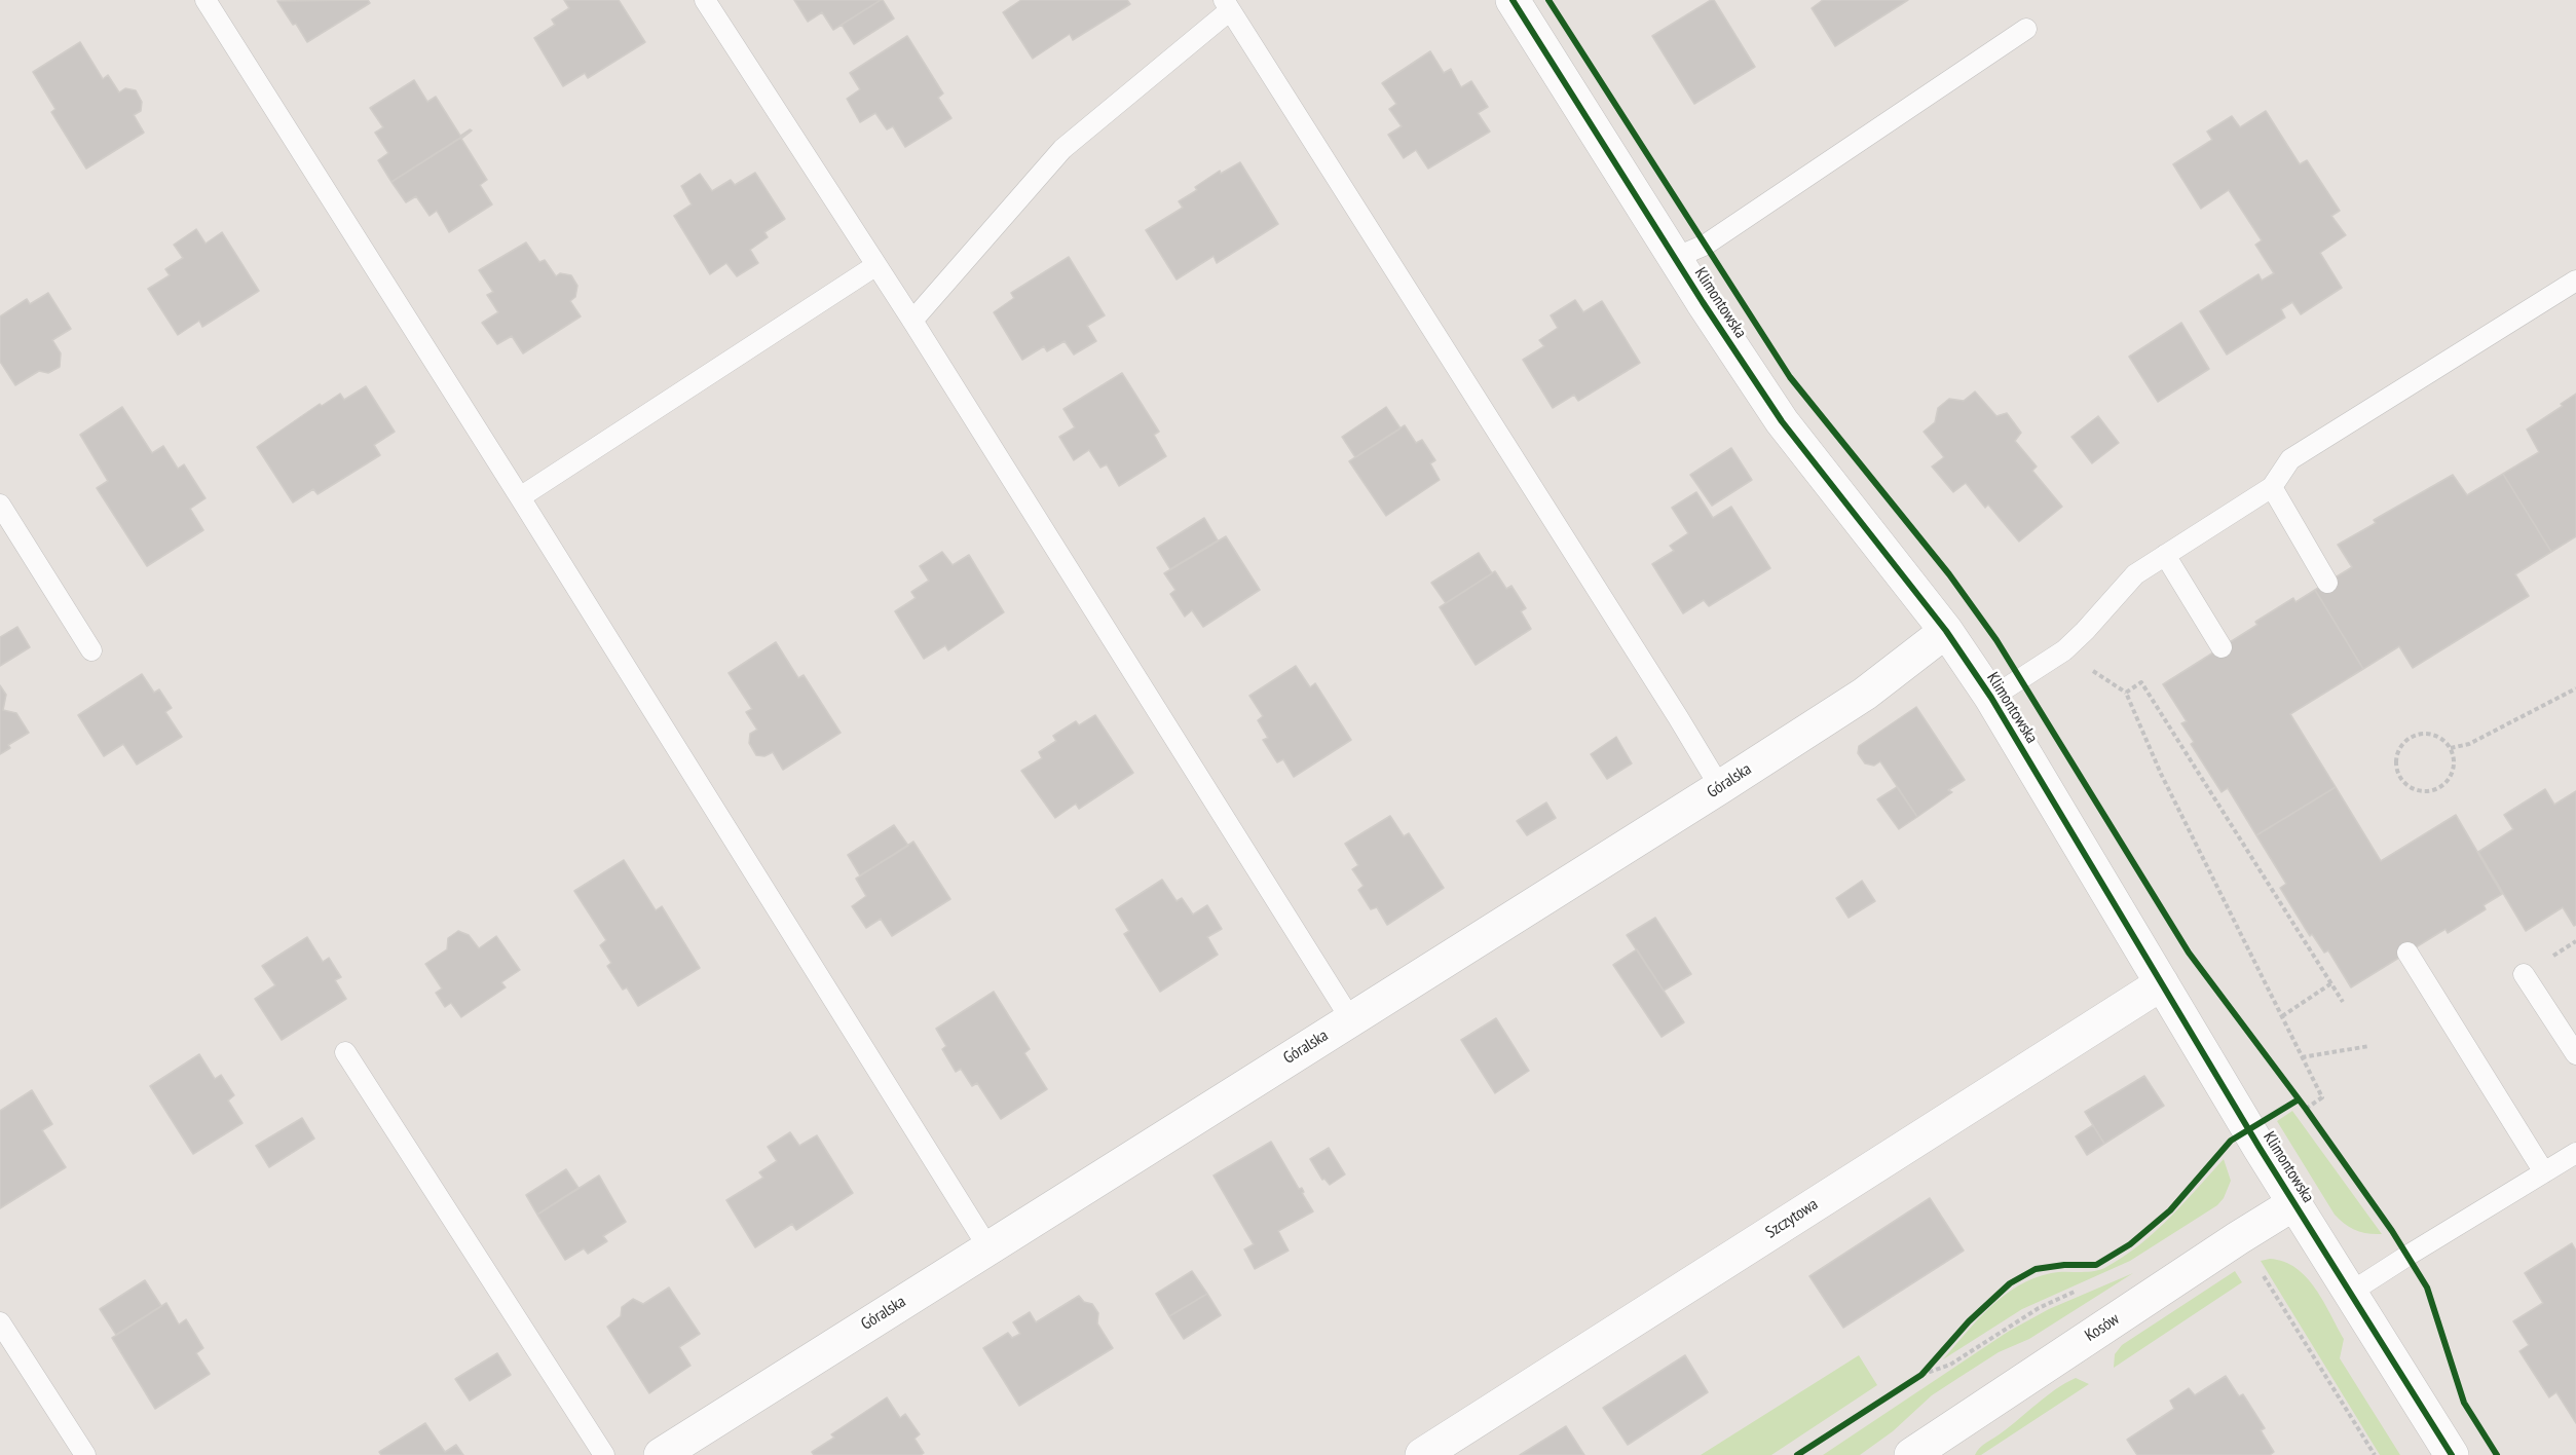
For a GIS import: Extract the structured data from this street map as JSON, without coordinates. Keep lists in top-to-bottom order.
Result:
{
  "streets": {
    "street": [
      "Klimontowska",
      "Góralska",
      "Szczytowa",
      "Kosów"
    ]
  },
  "crossings": [
    ["Klimontowska", "Góralska"],
    ["Klimontowska", "Szczytowa"],
    ["Klimontowska", "Kosów"]
  ]
}
